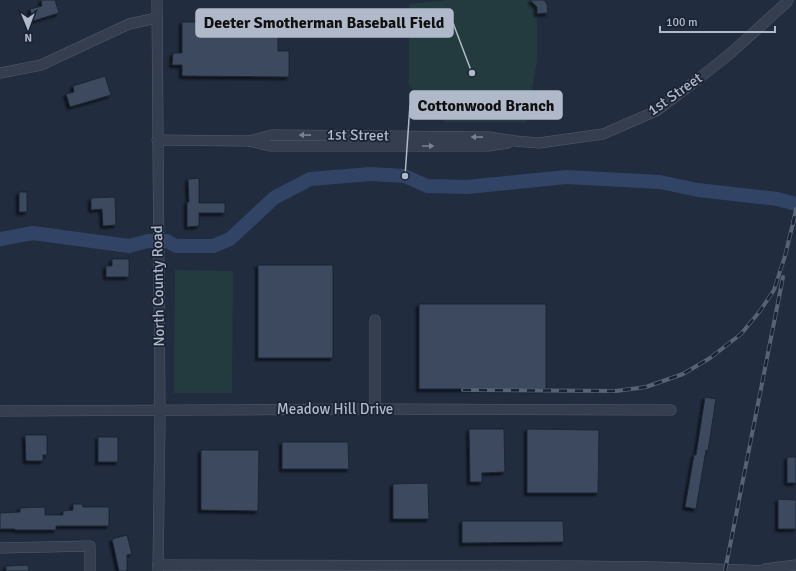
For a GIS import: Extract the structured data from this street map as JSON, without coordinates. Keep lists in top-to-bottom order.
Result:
{
  "streets": {
    "street": ["1st Street", "North County Road", "Meadow Hill Drive"]
  },
  "crossings": [
    ["1st Street", "North County Road"],
    ["North County Road", "Meadow Hill Drive"]
  ],
  "places": ["Deeter Smotherman Baseball Field", "Cottonwood Branch"],
  "scale_bar": "100 m",
  "north": "bottom"
}
